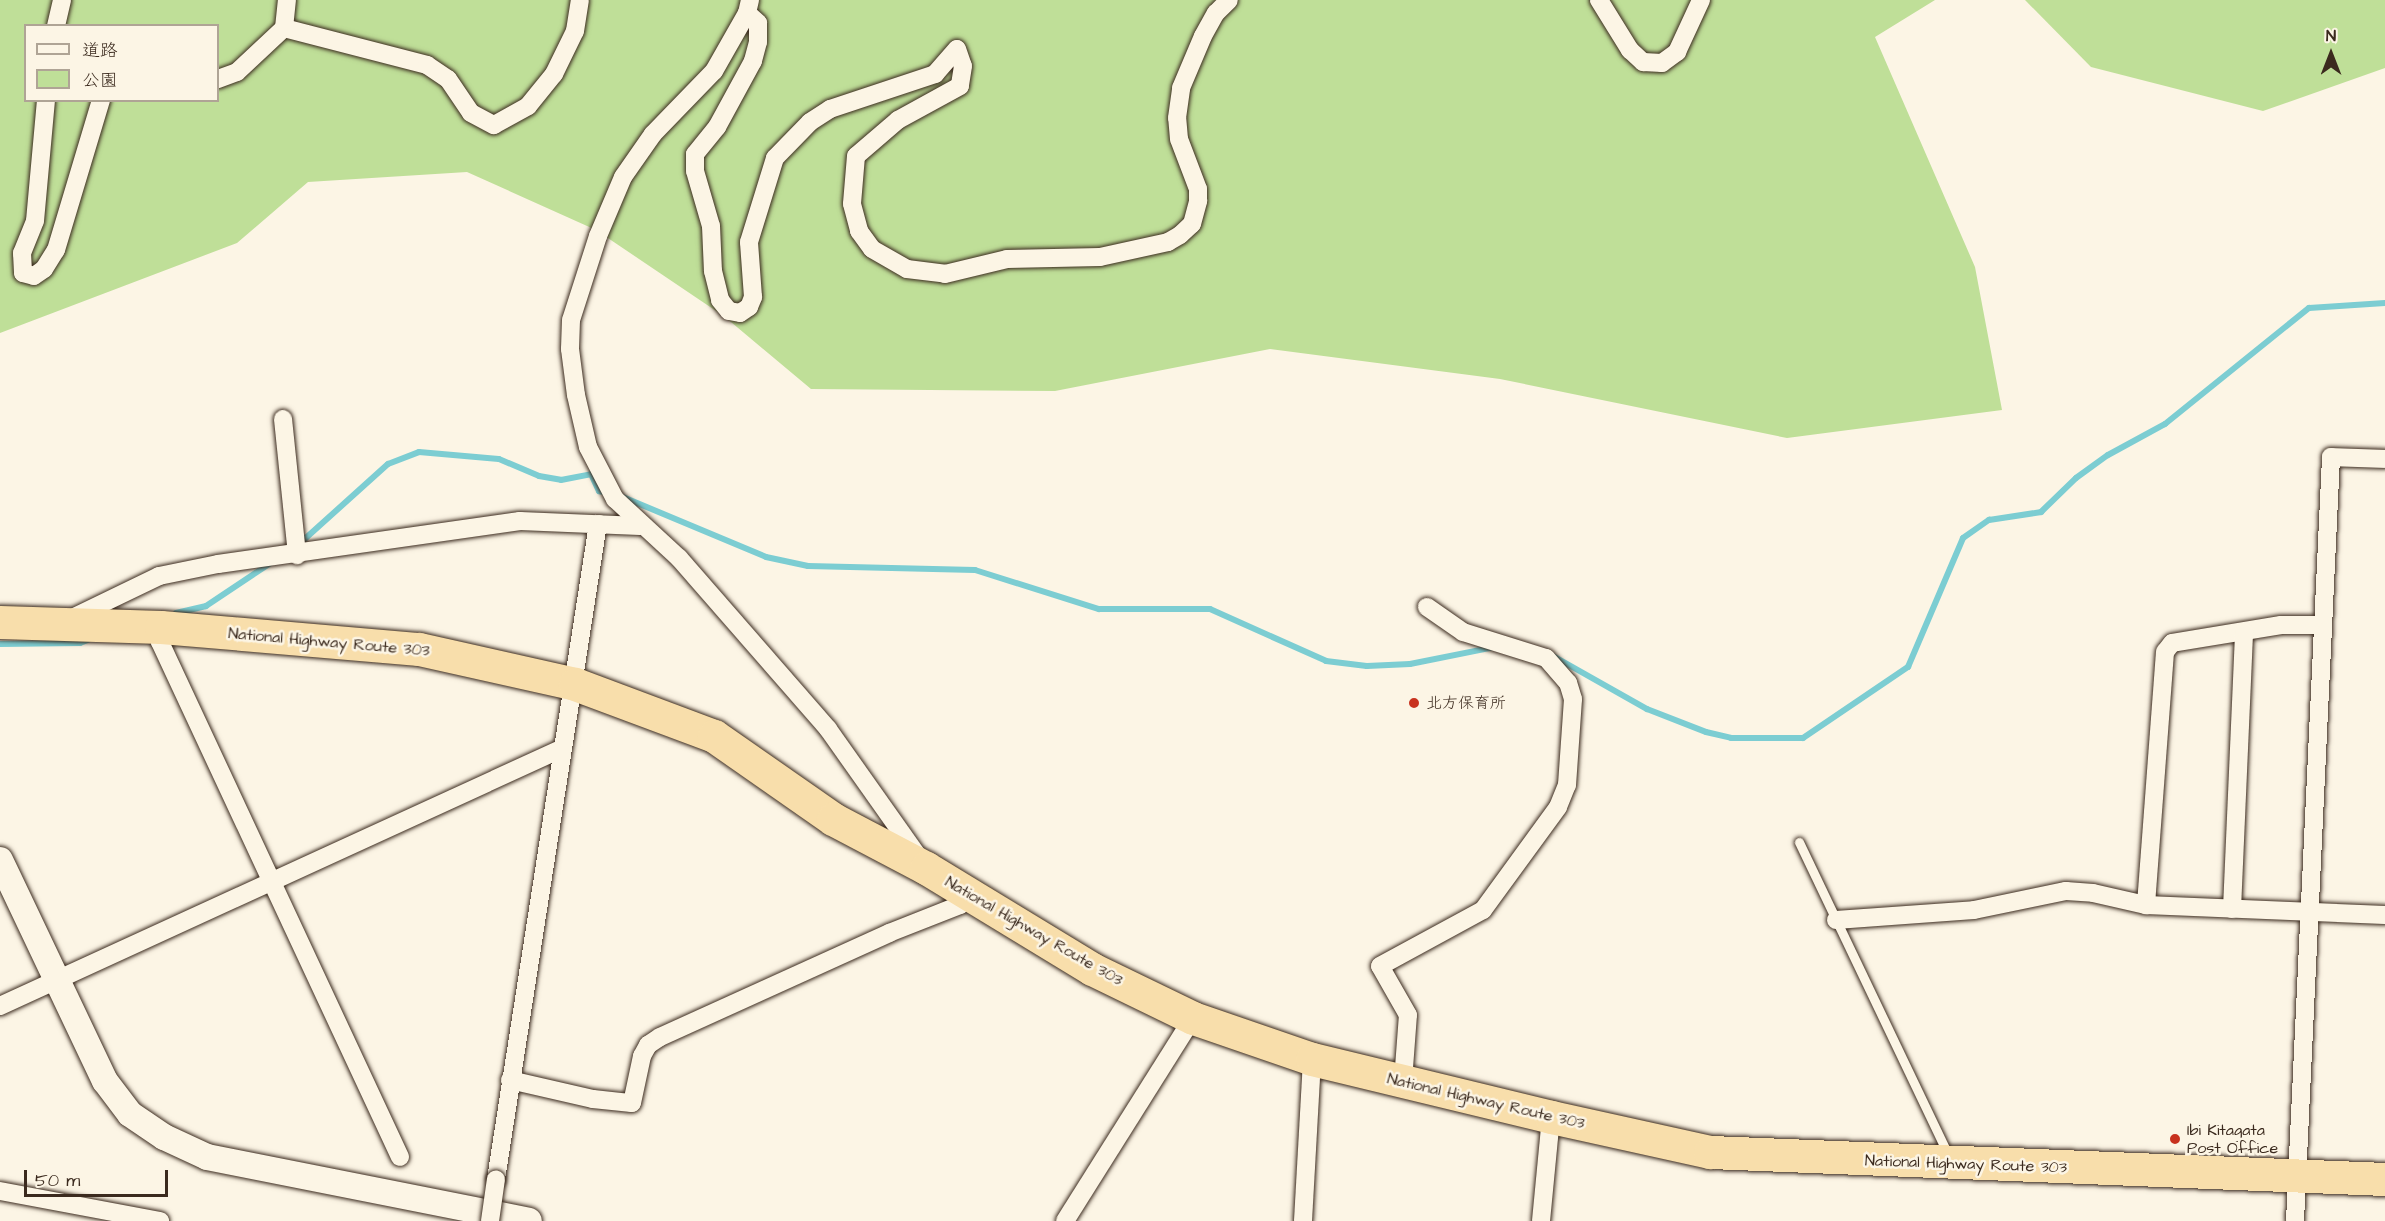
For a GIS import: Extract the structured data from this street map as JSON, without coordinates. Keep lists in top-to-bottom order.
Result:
{
  "streets": {
    "highway": ["National Highway Route 303"]
  },
  "places": ["北方保育所", "Ibi Kitagata Post Office"],
  "legend": ["道路", "公園"],
  "scale_bar": "50 m",
  "north": "top"
}
